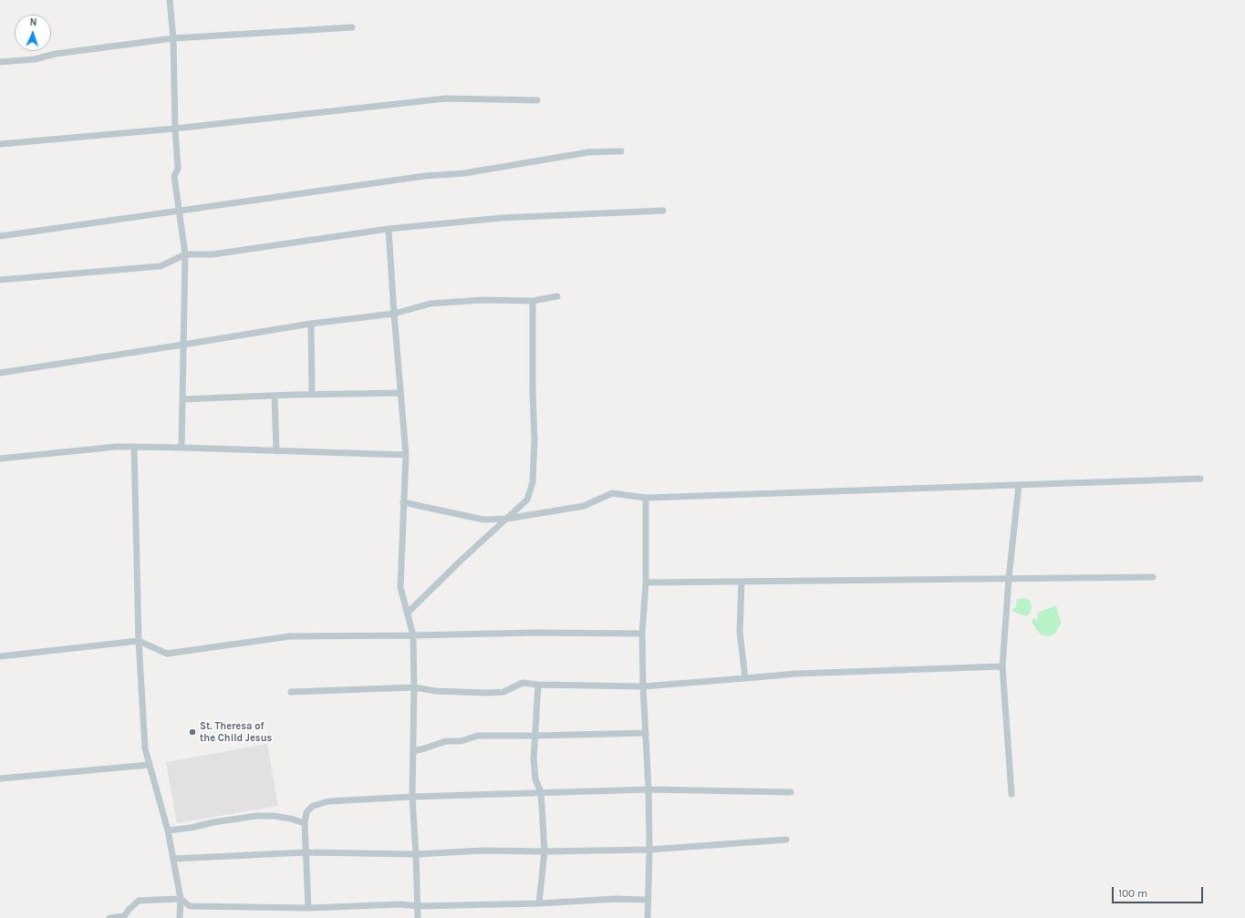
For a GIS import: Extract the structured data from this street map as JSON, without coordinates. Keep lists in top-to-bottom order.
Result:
{
  "places": ["St. Theresa of the Child Jesus"],
  "scale_bar": "100 m",
  "north": "top"
}
